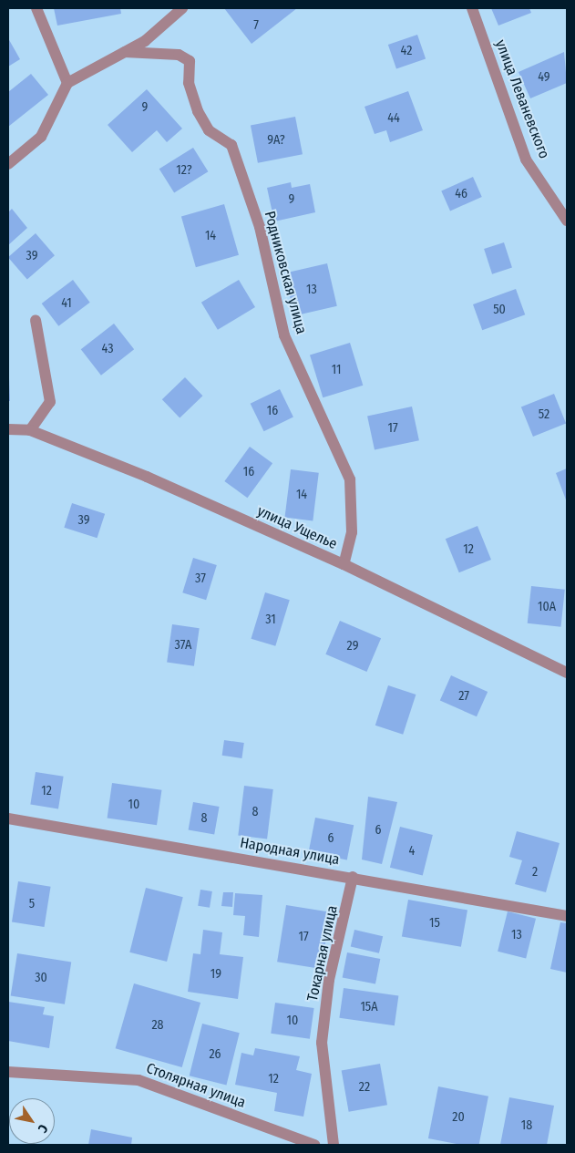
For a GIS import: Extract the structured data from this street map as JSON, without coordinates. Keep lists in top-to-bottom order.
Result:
{
  "streets": {
    "street": [
      "улица Леваневского",
      "Родниковская улица",
      "улица Ущелье",
      "Народная улица",
      "Токарная улица",
      "Столярная улица"
    ]
  },
  "crossings": [
    ["Родниковская улица", "улица Ущелье"],
    ["Народная улица", "Токарная улица"]
  ],
  "house_numbers": [
    "7",
    "42",
    "49",
    "9",
    "44",
    "9А?",
    "12?",
    "46",
    "9",
    "14",
    "39",
    "13",
    "41",
    "50",
    "43",
    "11",
    "16",
    "52",
    "17",
    "16",
    "14",
    "39",
    "12",
    "37",
    "10А",
    "31",
    "37А",
    "29",
    "27",
    "12",
    "10",
    "8",
    "8",
    "6",
    "6",
    "4",
    "2",
    "5",
    "15",
    "13",
    "17",
    "19",
    "30",
    "15А",
    "10",
    "28",
    "26",
    "12",
    "22",
    "20",
    "18"
  ],
  "north": "bottom right"
}
